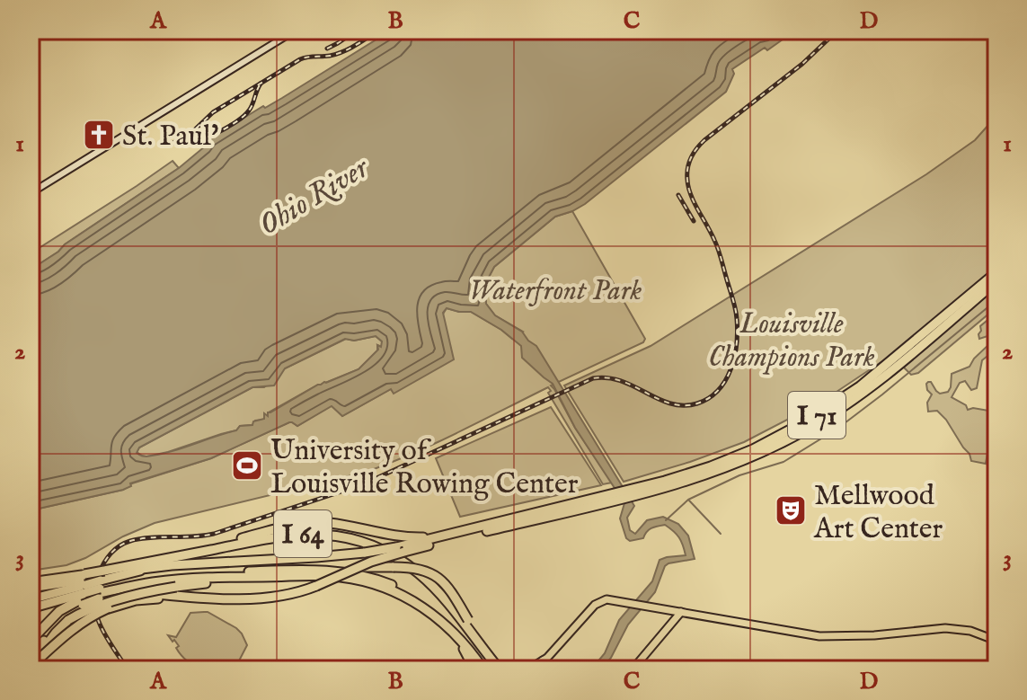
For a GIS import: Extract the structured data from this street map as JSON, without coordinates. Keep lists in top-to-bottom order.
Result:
{
  "streets": {
    "highway": ["I 71", "I 64"]
  },
  "crossings": [
    ["I 71", "I 64"]
  ],
  "water": ["Ohio River"],
  "parks": ["Waterfront Park", "Louisville Champions Park"],
  "places": {
    "church": ["St. Paul'"],
    "sports": ["University of Louisville Rowing Center"],
    "theatre": ["Mellwood Art Center"]
  },
  "grid": {
    "columns": [
      "A",
      "B",
      "C",
      "D"
    ],
    "rows": ["1", "2", "3"]
  }
}
